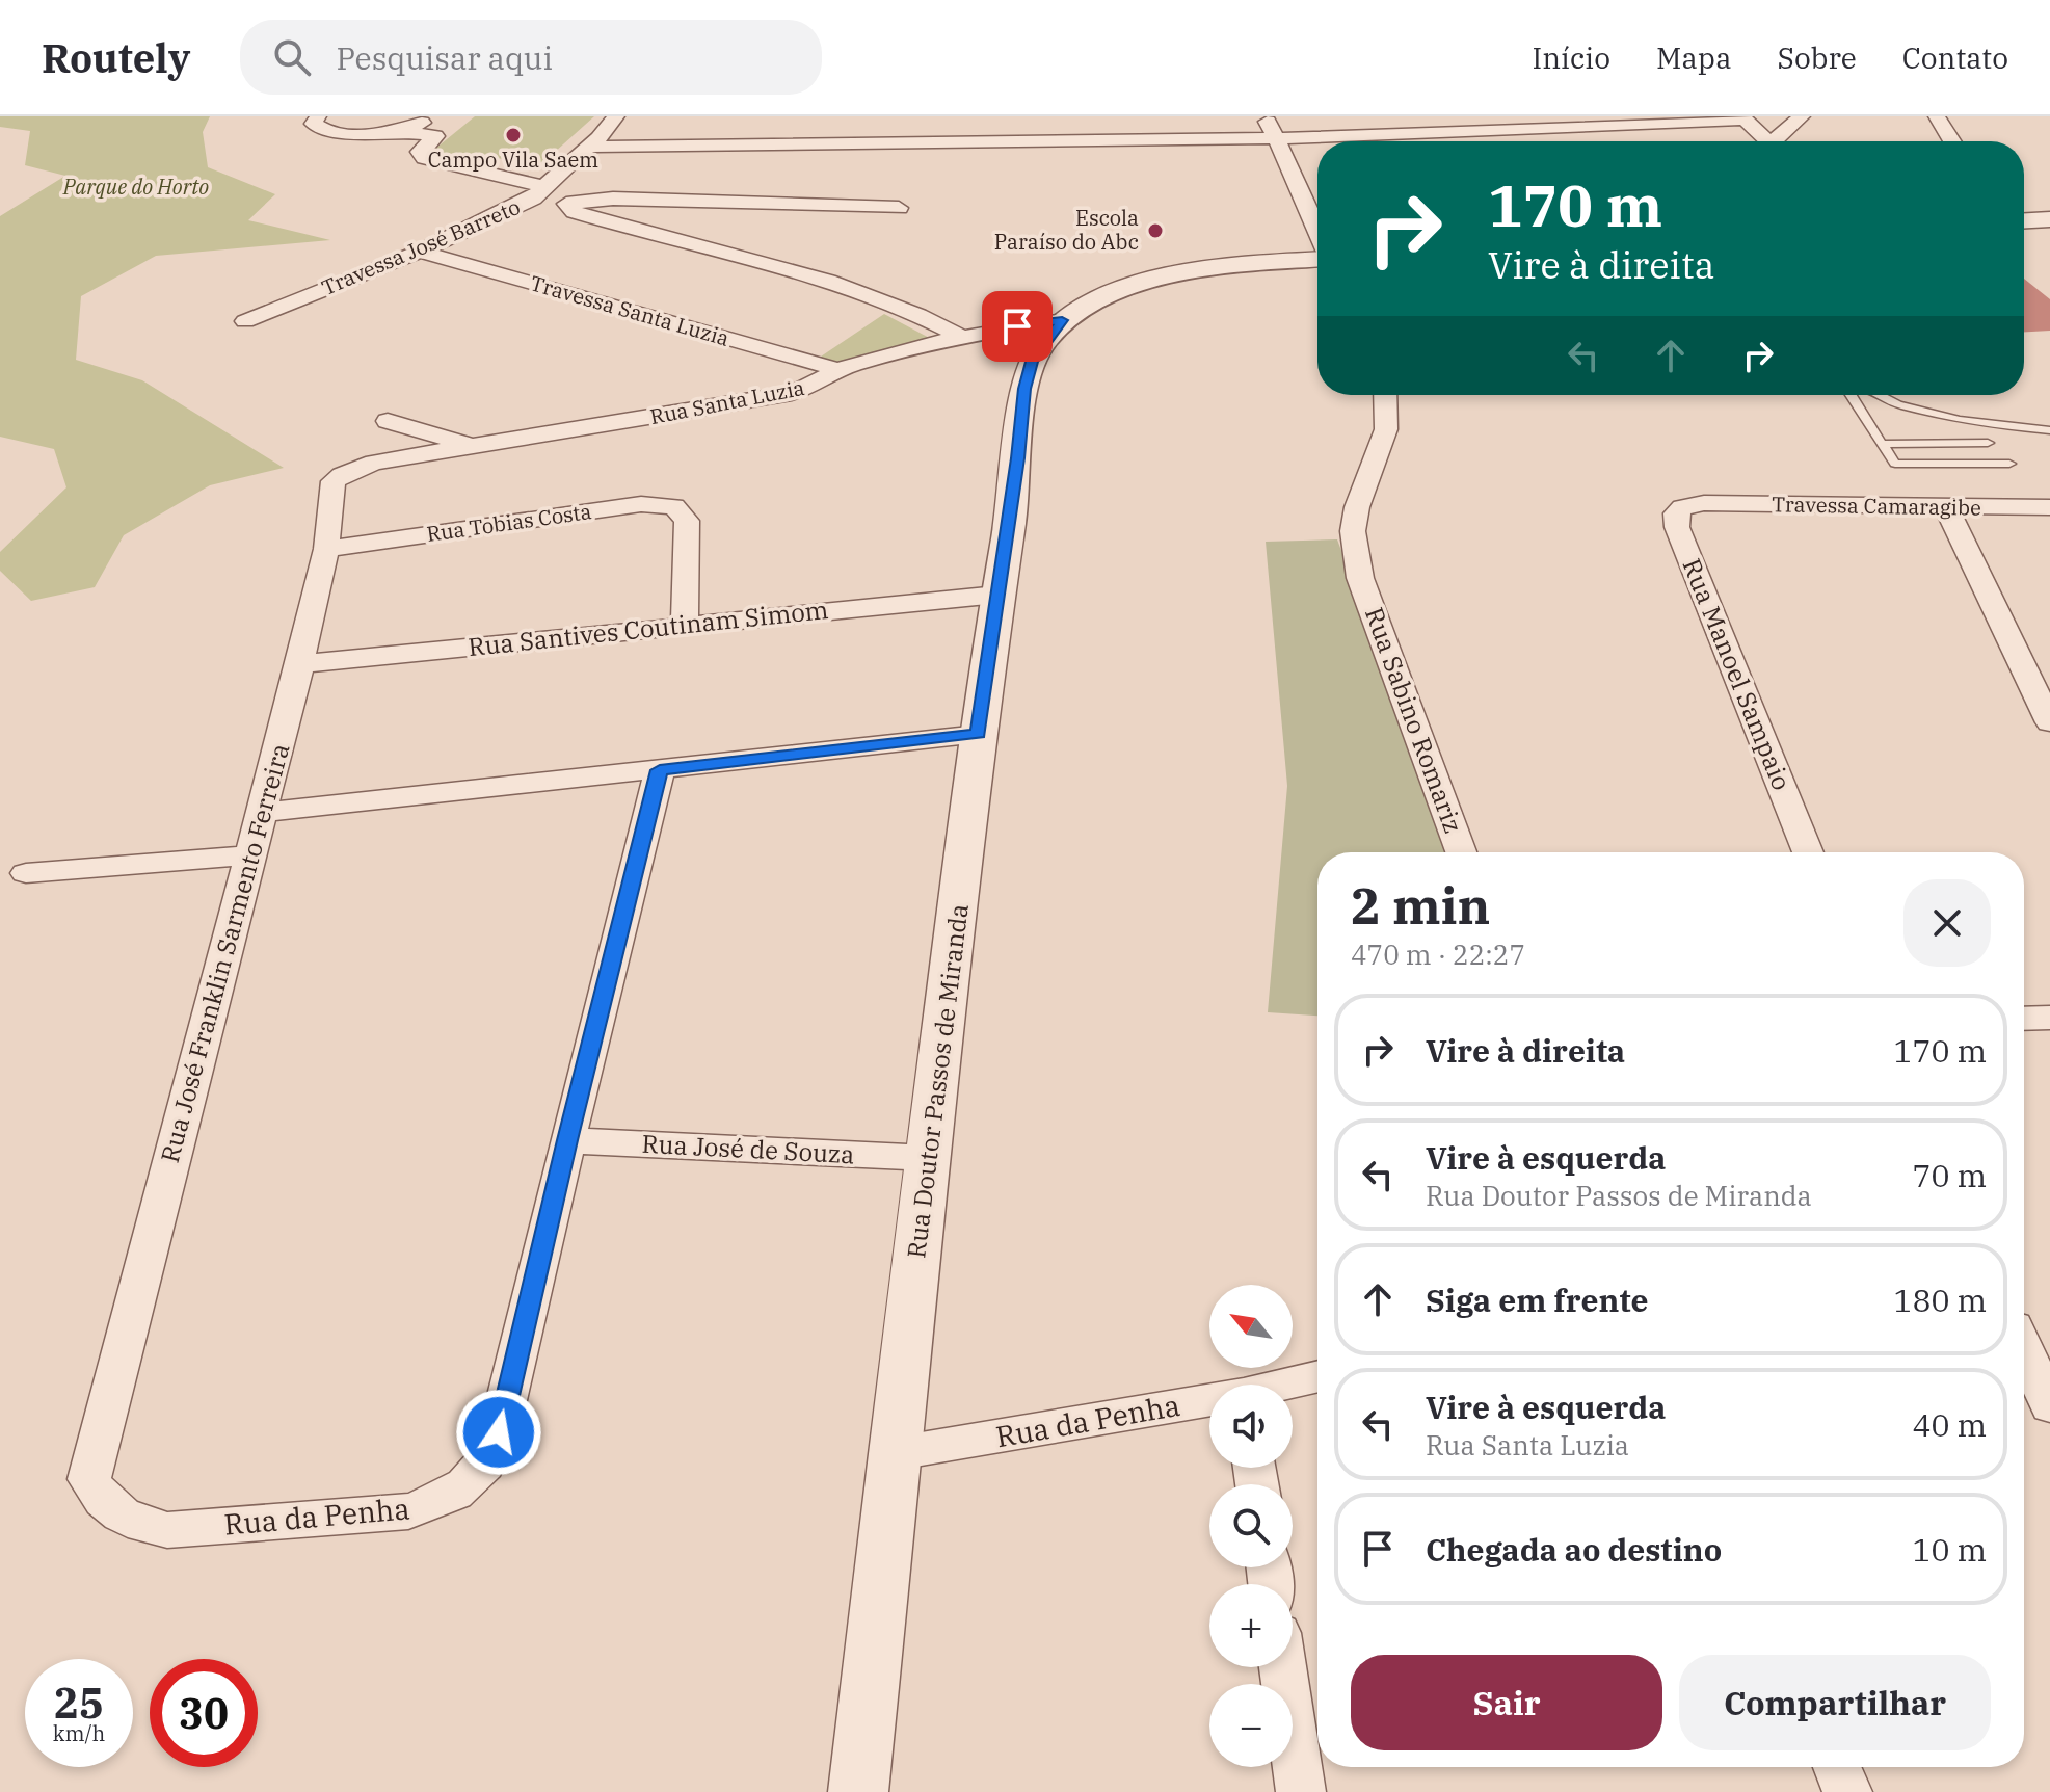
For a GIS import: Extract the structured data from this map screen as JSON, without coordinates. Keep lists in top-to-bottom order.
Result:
{
  "streets": {
    "street": [
      "Travessa José Barreto",
      "Travessa Santa Luzia",
      "Rua Santa Luzia",
      "Travessa Camaragibe",
      "Rua Tobias Costa",
      "Rua Santives Coutinam Simom",
      "Rua Manoel Sampaio",
      "Rua Sabino Romariz",
      "Rua José Franklin Sarmento Ferreira",
      "Rua Doutor Passos de Miranda",
      "Rua José de Souza",
      "Rua da Penha"
    ]
  },
  "crossings": [
    ["Travessa José Barreto", "Travessa Santa Luzia"],
    ["Travessa Santa Luzia", "Rua Santa Luzia"],
    ["Rua Santa Luzia", "Rua José Franklin Sarmento Ferreira"],
    ["Rua Santa Luzia", "Rua Doutor Passos de Miranda"],
    ["Travessa Camaragibe", "Rua Manoel Sampaio"],
    ["Rua Tobias Costa", "Rua Santives Coutinam Simom"],
    ["Rua Tobias Costa", "Rua José Franklin Sarmento Ferreira"],
    ["Rua Santives Coutinam Simom", "Rua José Franklin Sarmento Ferreira"],
    ["Rua Santives Coutinam Simom", "Rua Doutor Passos de Miranda"],
    ["Rua José Franklin Sarmento Ferreira", "Rua da Penha"],
    ["Rua Doutor Passos de Miranda", "Rua José de Souza"],
    ["Rua Doutor Passos de Miranda", "Rua da Penha"],
    ["Rua José de Souza", "Rua da Penha"]
  ],
  "parks": ["Parque do Horto"],
  "places": ["Campo Vila Saem", "Escola Paraíso do Abc"],
  "north": "top left",
  "page": {
    "header": "Routely",
    "search": "Pesquisar aqui",
    "nav": [
      "Início",
      "Mapa",
      "Sobre",
      "Contato"
    ],
    "turn": ["170 m", "Vire à direita"],
    "heading": ["2 min", "470 m · 22:27"],
    "list": [
      {
        "name": "Vire à direita",
        "value": "170 m"
      },
      {
        "name": "Vire à esquerda",
        "note": "Rua Doutor Passos de Miranda",
        "value": "70 m"
      },
      {
        "name": "Siga em frente",
        "value": "180 m"
      },
      {
        "name": "Vire à esquerda",
        "note": "Rua Santa Luzia",
        "value": "40 m"
      },
      {
        "name": "Chegada ao destino",
        "value": "10 m"
      }
    ],
    "map_buttons": ["+", "−"],
    "buttons": ["Sair", "Compartilhar"],
    "speed": "25 km/h",
    "limit": "30"
  }
}
